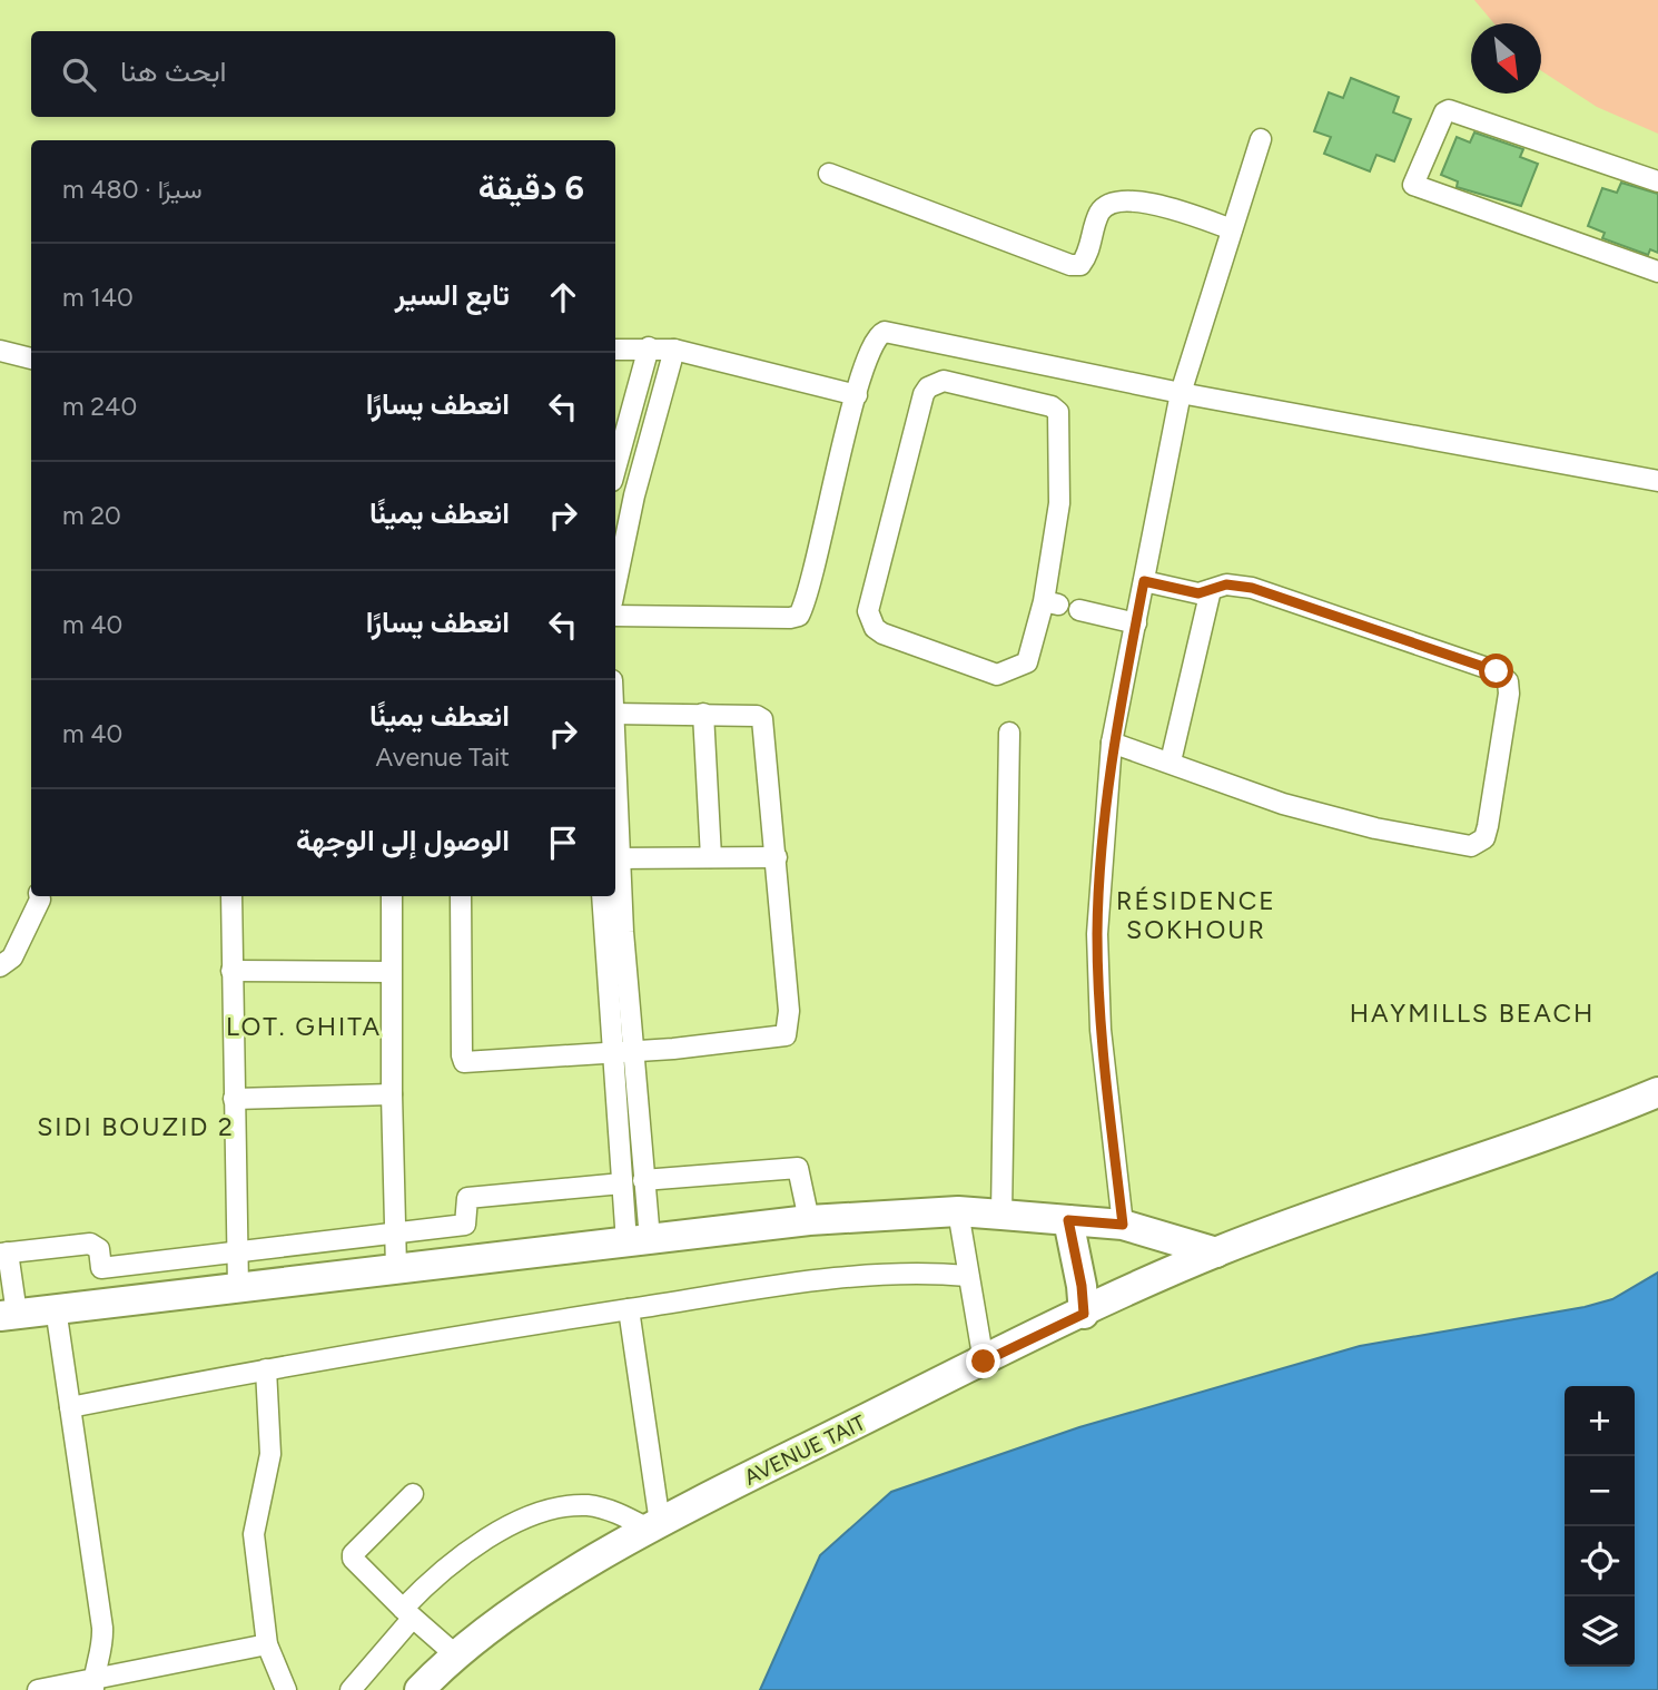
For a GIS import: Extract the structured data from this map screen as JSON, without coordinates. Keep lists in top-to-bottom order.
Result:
{
  "streets": {
    "street": ["AVENUE TAIT"]
  },
  "districts": [
    "RÉSIDENCE SOKHOUR",
    "HAYMILLS BEACH",
    "LOT. GHITA",
    "SIDI BOUZID 2"
  ],
  "north": "bottom right",
  "page": {
    "search": "ابحث هنا",
    "heading": ["6 دقيقة", "سيرًا · 480 m"],
    "list": [
      ["تابع السير", "140 m"],
      ["انعطف يسارًا", "240 m"],
      ["انعطف يمينًا", "20 m"],
      ["انعطف يسارًا", "40 m"],
      ["انعطف يمينًا", "Avenue Tait", "40 m"],
      "الوصول إلى الوجهة"
    ],
    "map_buttons": ["+", "−"]
  }
}
